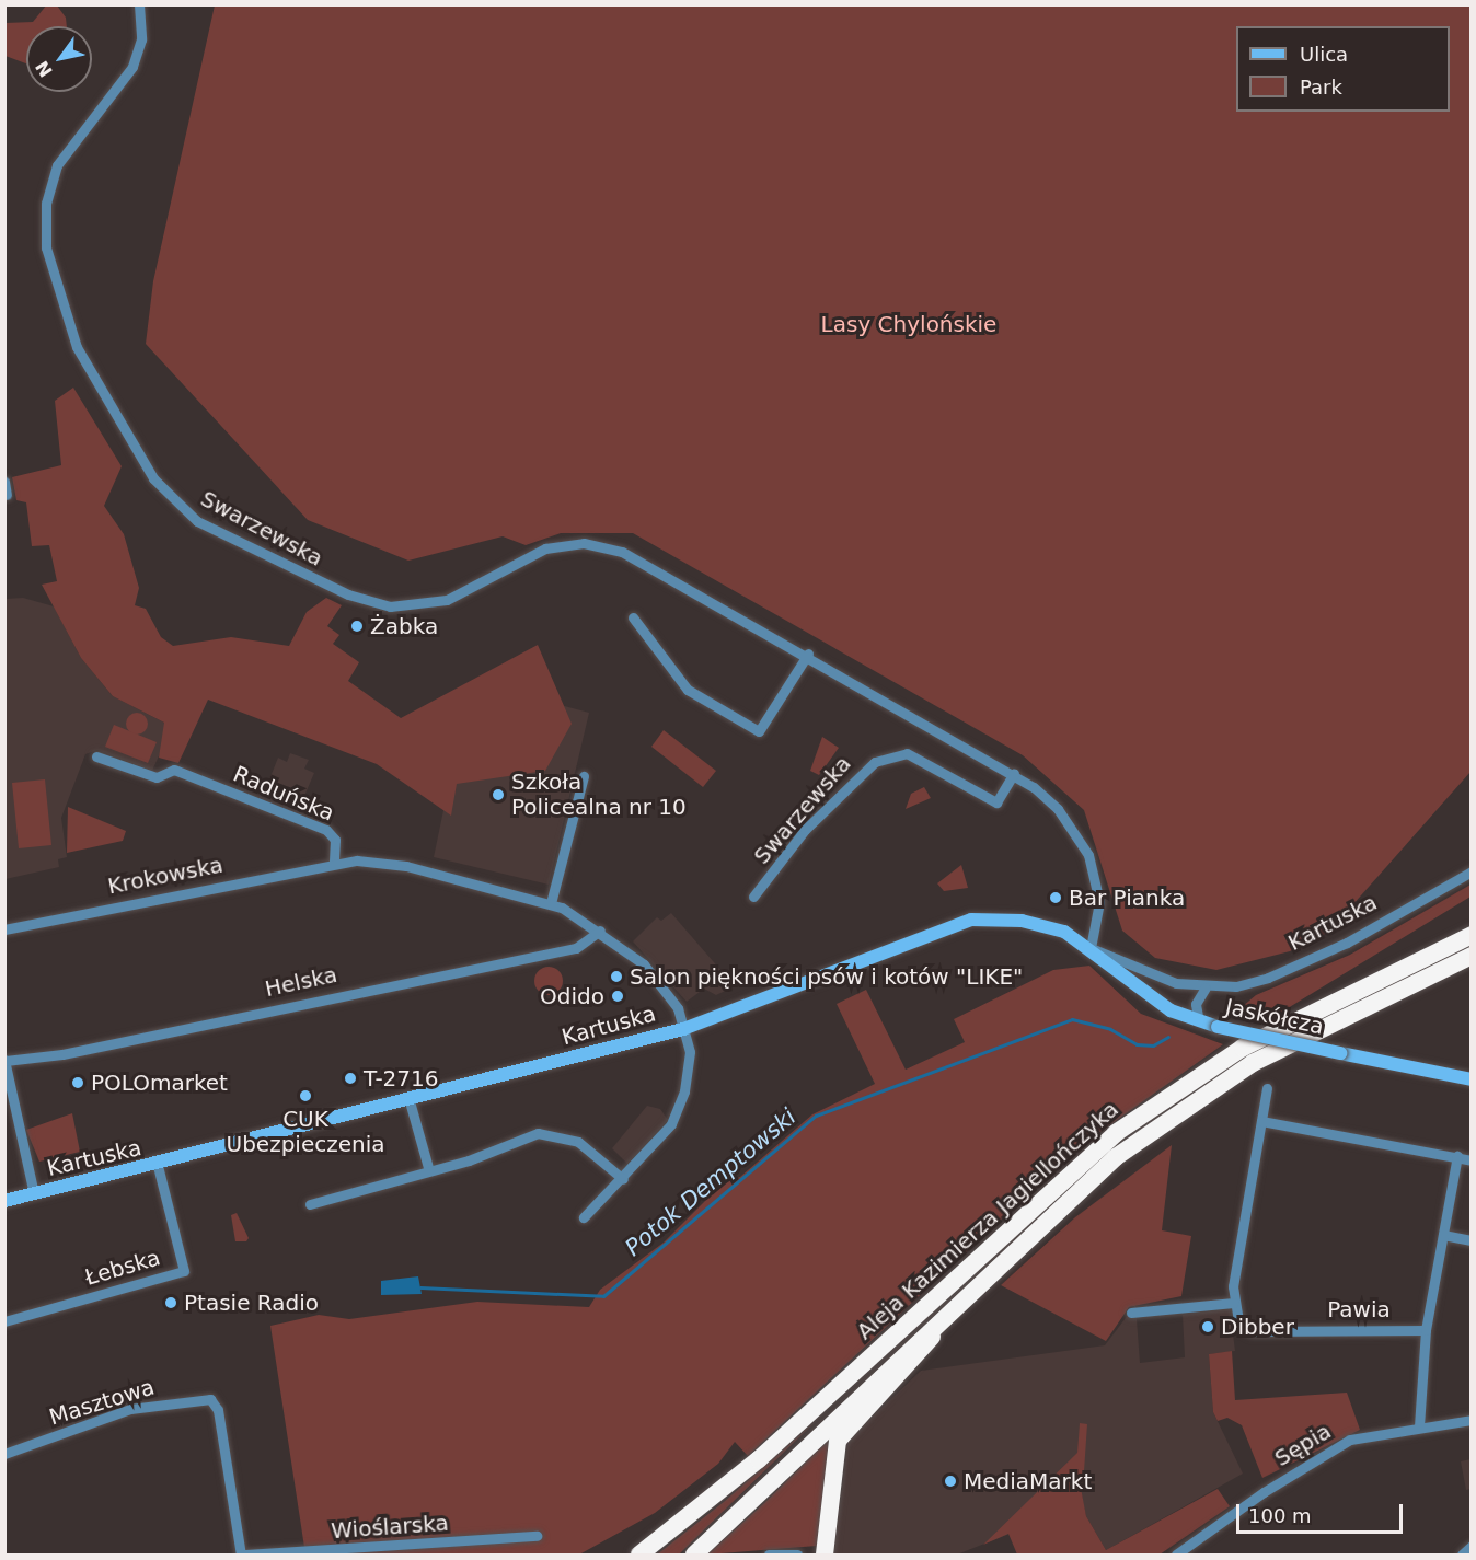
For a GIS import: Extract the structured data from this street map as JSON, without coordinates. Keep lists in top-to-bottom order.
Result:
{
  "streets": {
    "highway": ["Aleja Kazimierza Jagiellończyka"],
    "street": [
      "Swarzewska",
      "Raduńska",
      "Krokowska",
      "Kartuska",
      "Helska",
      "Jaskółcza",
      "Łebska",
      "Pawia",
      "Masztowa",
      "Sępia",
      "Wioślarska"
    ]
  },
  "crossings": [
    ["Swarzewska", "Kartuska"],
    ["Swarzewska", "Jaskółcza"],
    ["Raduńska", "Krokowska"],
    ["Kartuska", "Jaskółcza"],
    ["Kartuska", "Łebska"],
    ["Masztowa", "Wioślarska"]
  ],
  "water": ["Potok Demptowski"],
  "parks": ["Lasy Chylońskie"],
  "places": [
    "Żabka",
    "Szkoła Policealna nr 10",
    "Bar Pianka",
    "Salon piękności psów i kotów \"LIKE\"",
    "Odido",
    "T-2716",
    "POLOmarket",
    "CUK Ubezpieczenia",
    "Ptasie Radio",
    "Dibber",
    "MediaMarkt"
  ],
  "legend": ["Ulica", "Park"],
  "scale_bar": "100 m",
  "north": "bottom left"
}
